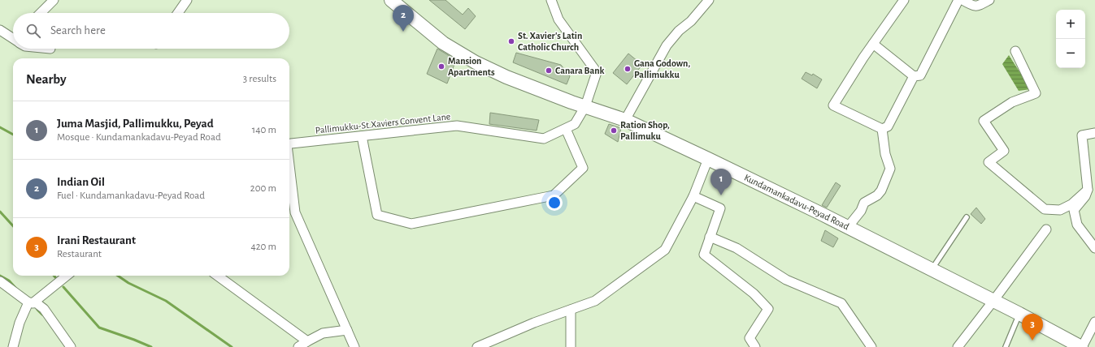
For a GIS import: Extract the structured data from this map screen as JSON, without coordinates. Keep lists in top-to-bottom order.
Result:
{
  "streets": {
    "main road": ["Kundamankadavu-Peyad Road"],
    "street": ["Pallimukku-St.Xaviers Convent Lane"]
  },
  "crossings": [
    ["Pallimukku-St.Xaviers Convent Lane", "Kundamankadavu-Peyad Road"]
  ],
  "places": [
    "St. Xavier's Latin Catholic Church",
    "Mansion Apartments",
    "Gana Godown, Pallimukku",
    "Canara Bank",
    "Ration Shop, Pallimuku"
  ],
  "page": {
    "pins": ["2", "1", "3"],
    "map_buttons": ["+", "−"],
    "search": "Search here",
    "heading": ["Nearby", "3 results"],
    "list": [
      {
        "mark": "1",
        "name": "Juma Masjid, Pallimukku, Peyad",
        "note": "Mosque · Kundamankadavu-Peyad Road",
        "value": "140 m"
      },
      {
        "mark": "2",
        "name": "Indian Oil",
        "note": "Fuel · Kundamankadavu-Peyad Road",
        "value": "200 m"
      },
      {
        "mark": "3",
        "name": "Irani Restaurant",
        "note": "Restaurant",
        "value": "420 m"
      }
    ]
  }
}
